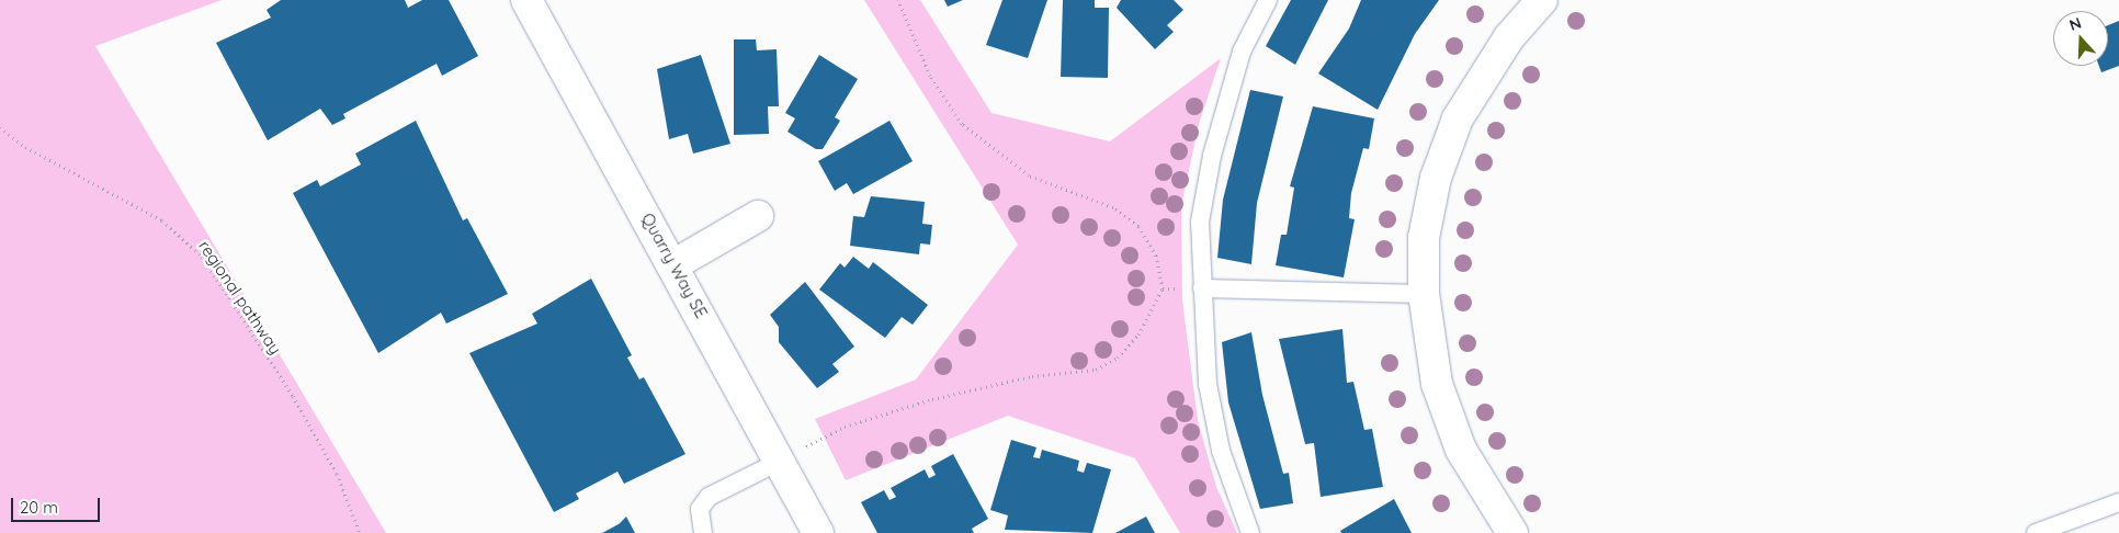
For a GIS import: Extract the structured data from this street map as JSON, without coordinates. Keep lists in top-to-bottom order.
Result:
{
  "streets": {
    "street": ["Quarry Way SE"],
    "path": ["regional pathway"]
  },
  "scale_bar": "20 m",
  "north": "top"
}
